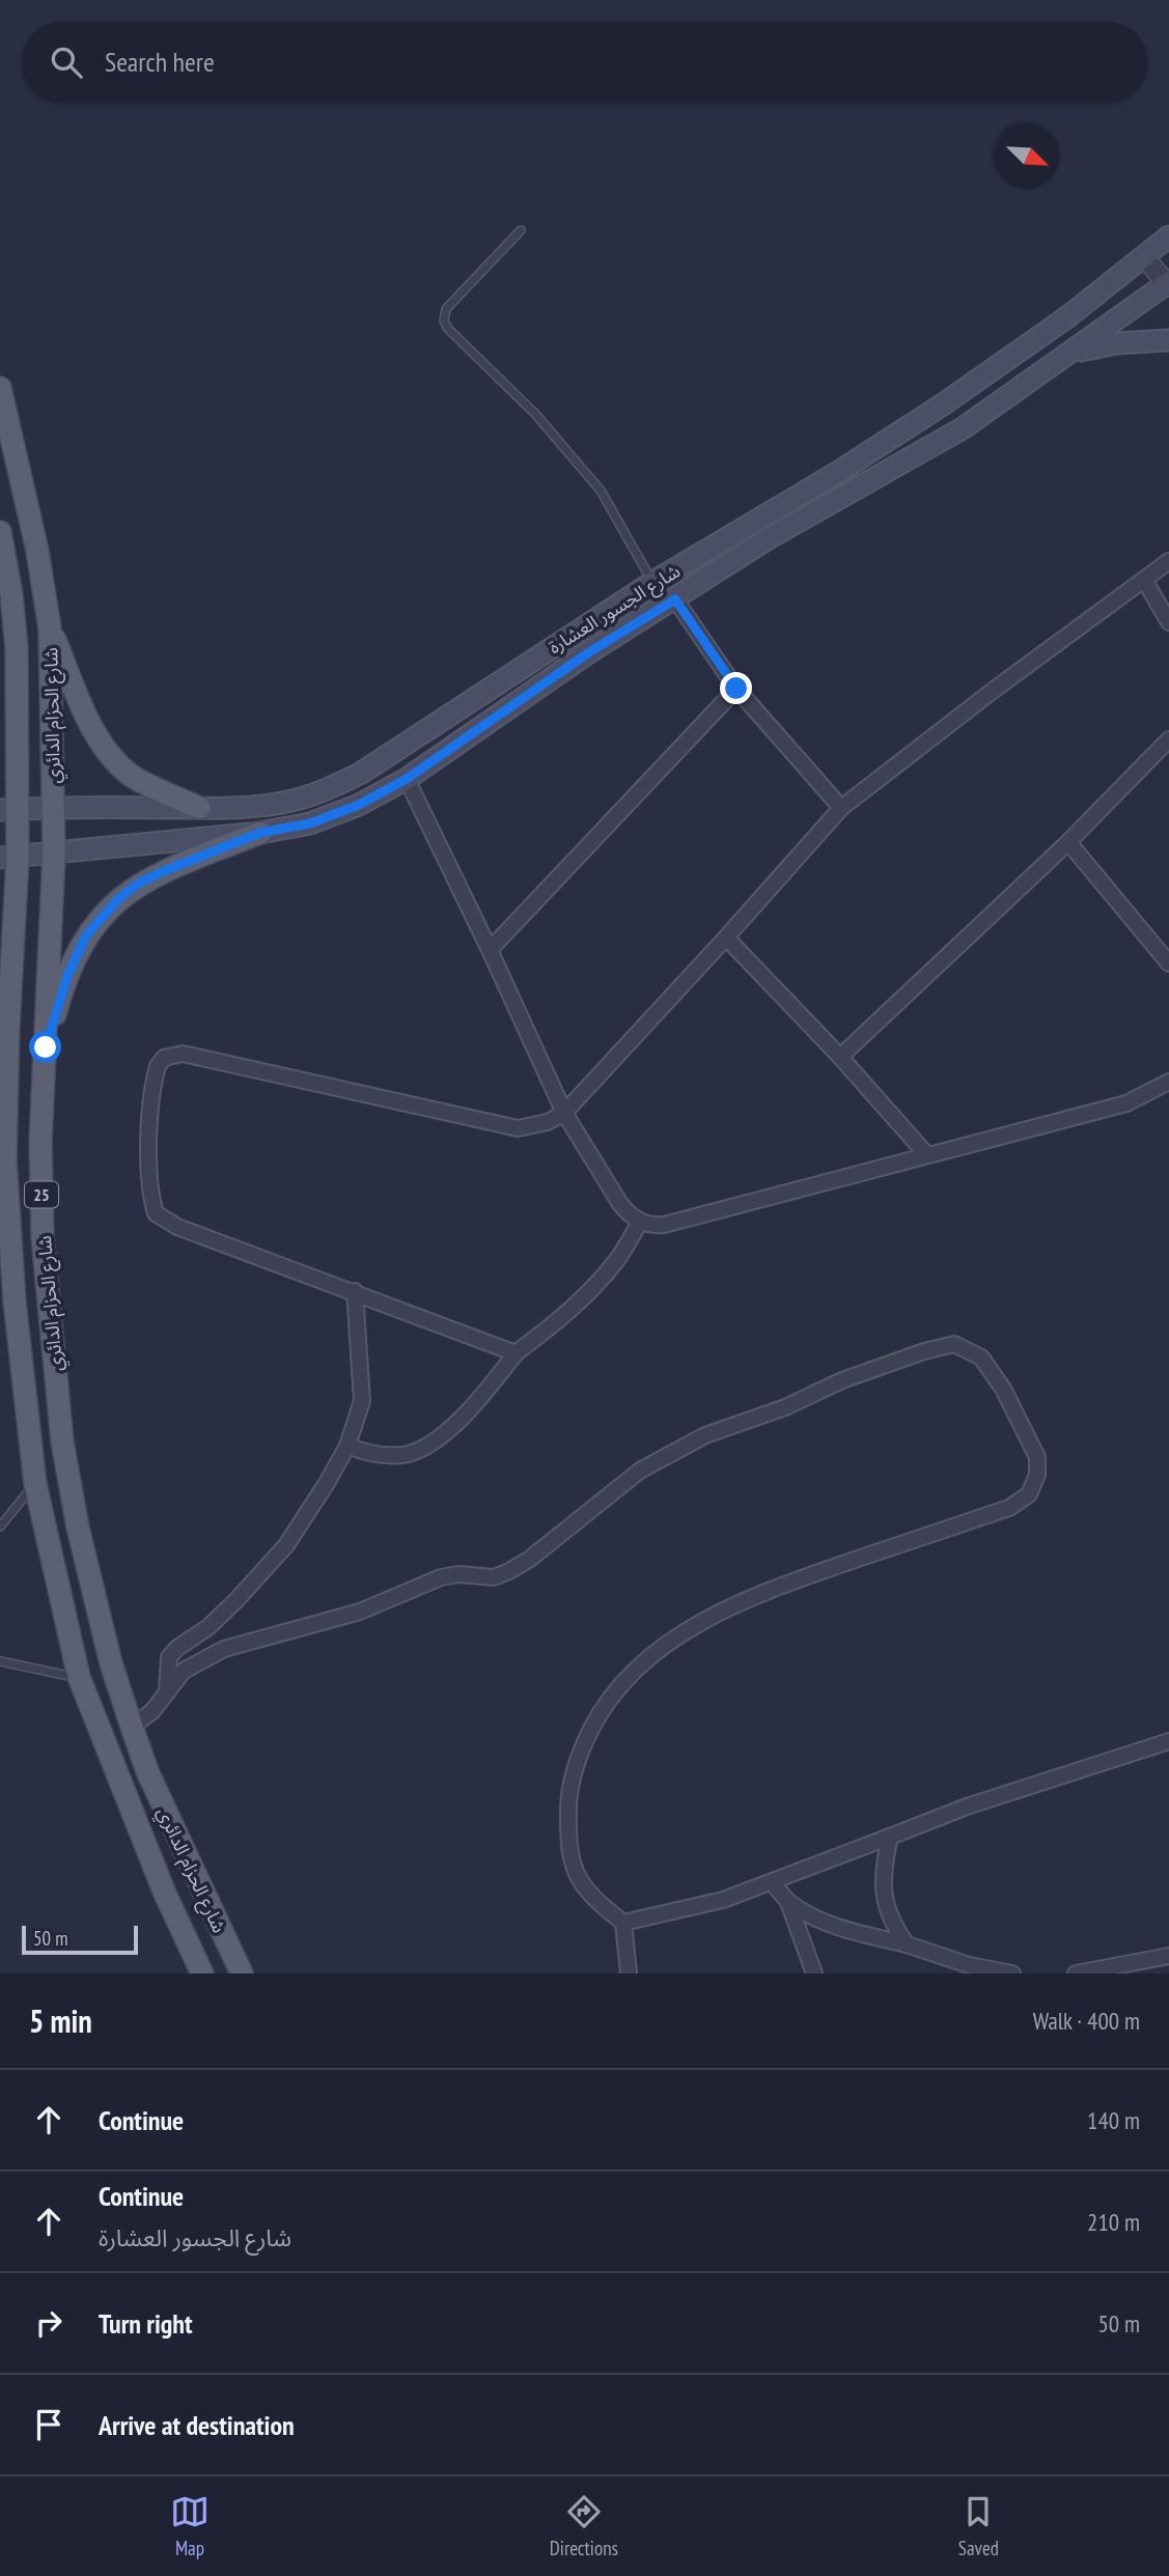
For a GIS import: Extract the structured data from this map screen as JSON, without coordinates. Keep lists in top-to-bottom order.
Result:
{
  "streets": {
    "main road": ["شارع الجسور العشارة", "شارع الحزام الدائري", "25"]
  },
  "crossings": [
    ["شارع الجسور العشارة", "شارع الحزام الدائري"]
  ],
  "scale_bar": "50 m",
  "north": "bottom right",
  "page": {
    "search": "Search here",
    "scale": "50 m",
    "heading": ["5 min", "Walk · 400 m"],
    "list": [
      ["Continue", "140 m"],
      ["Continue", "شارع الجسور العشارة", "210 m"],
      ["Turn right", "50 m"],
      "Arrive at destination"
    ],
    "nav": ["Map", "Directions", "Saved"]
  }
}
